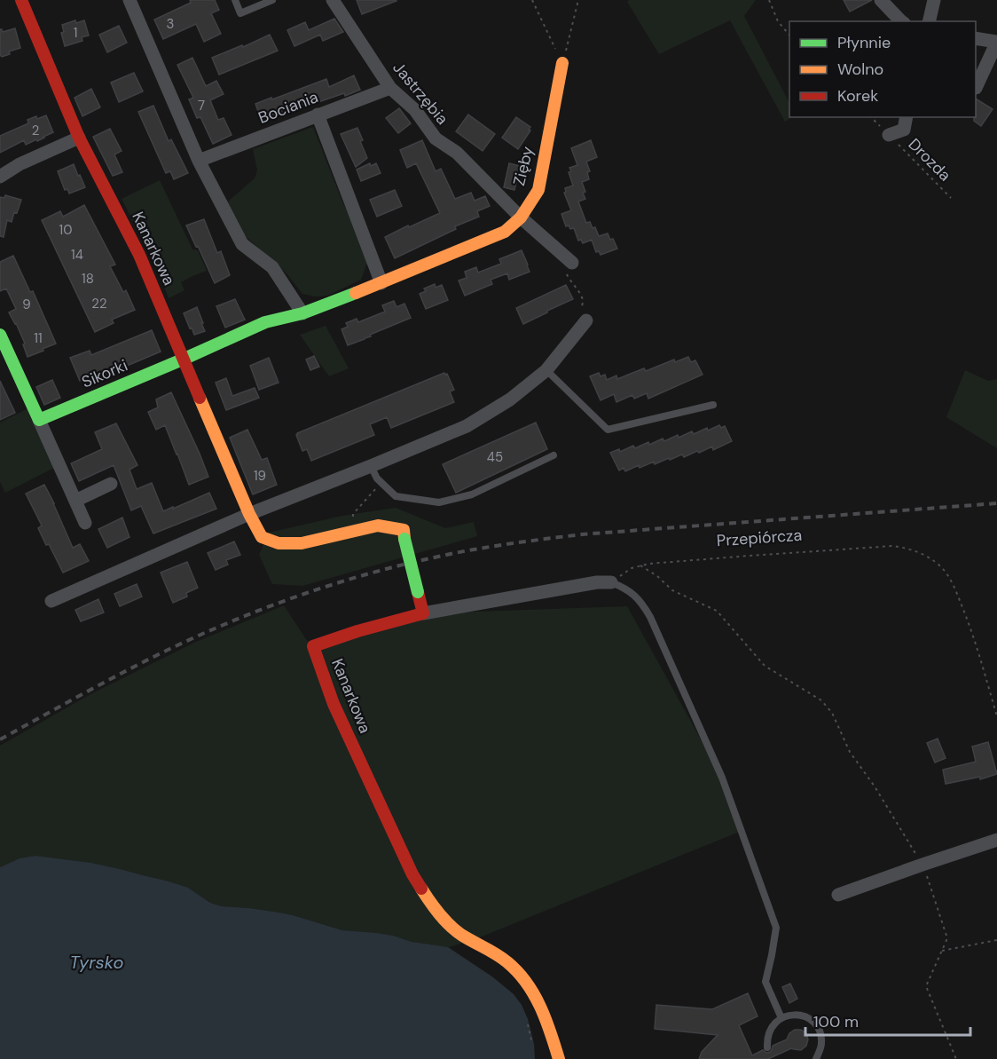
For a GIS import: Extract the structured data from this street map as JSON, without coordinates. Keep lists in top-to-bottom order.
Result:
{
  "streets": {
    "street": [
      "Jastrzębia",
      "Bociania",
      "Zięby",
      "Kanarkowa",
      "Sikorki"
    ],
    "path": ["Drozda", "Przepiórcza"]
  },
  "crossings": [
    ["Jastrzębia", "Bociania"],
    ["Jastrzębia", "Zięby"],
    ["Zięby", "Kanarkowa"],
    ["Zięby", "Sikorki"],
    ["Kanarkowa", "Sikorki"]
  ],
  "water": ["Tyrsko"],
  "house_numbers": [
    "3",
    "1",
    "7",
    "2",
    "10",
    "14",
    "18",
    "22",
    "9",
    "11",
    "45",
    "19"
  ],
  "legend": ["Płynnie", "Wolno", "Korek"],
  "scale_bar": "100 m"
}
